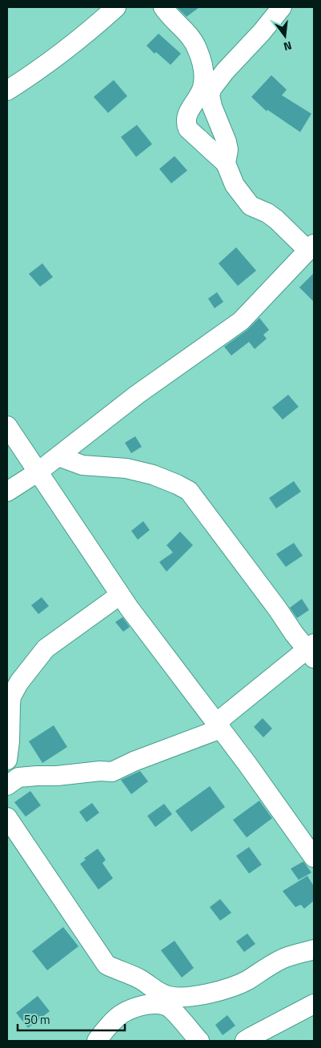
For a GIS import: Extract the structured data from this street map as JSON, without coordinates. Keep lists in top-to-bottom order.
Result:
{
  "scale_bar": "50 m",
  "north": "bottom"
}
